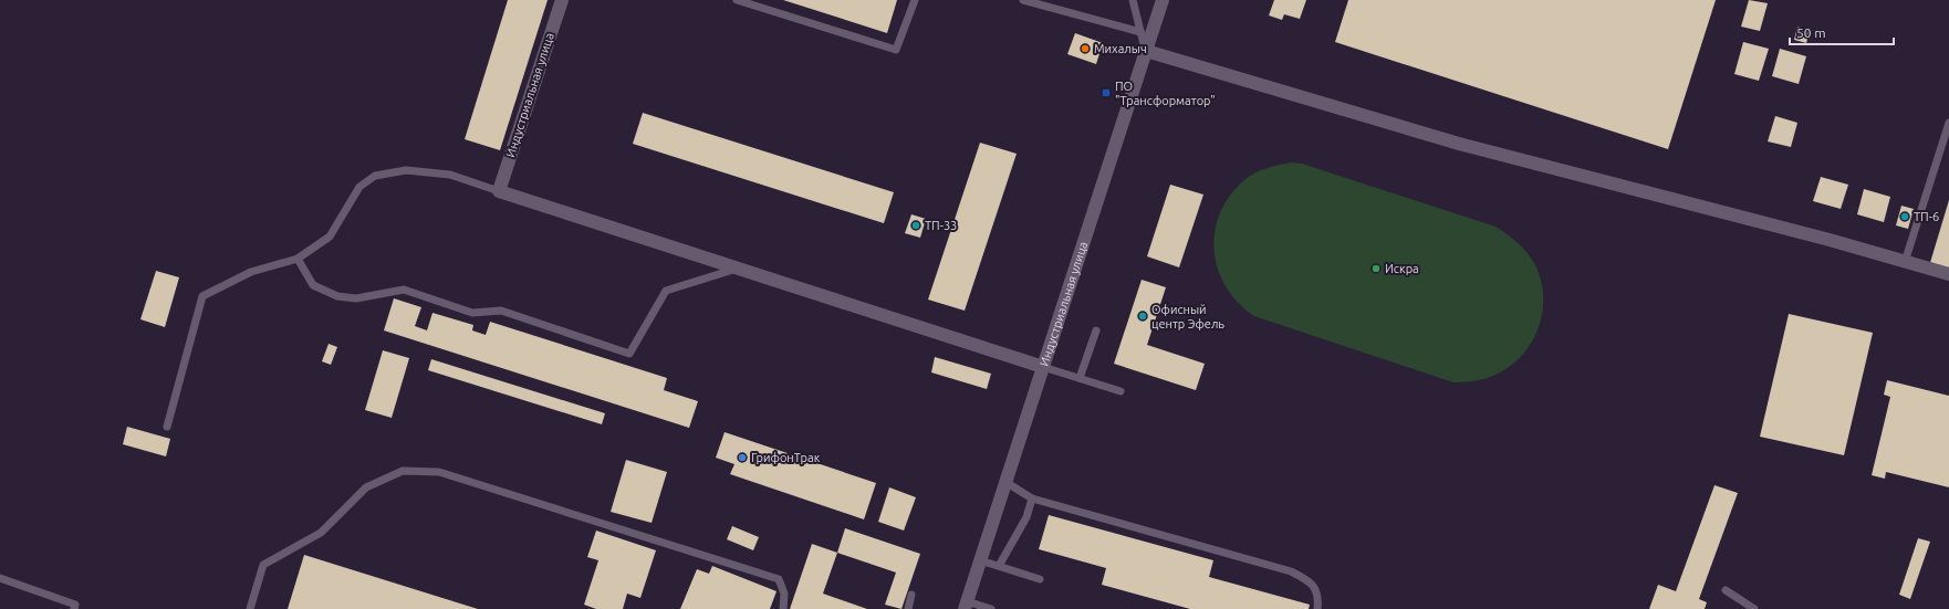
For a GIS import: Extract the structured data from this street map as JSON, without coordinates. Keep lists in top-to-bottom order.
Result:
{
  "streets": {
    "street": ["Индустриальная улица"]
  },
  "places": {
    "other": [
      "Михалыч",
      "ТП-6",
      "ТП-33",
      "Искра",
      "Офисный центр Эфель",
      "ГрифонТрак"
    ],
    "transit": ["ПО \"Трансформатор\""]
  },
  "scale_bar": "50 m"
}
